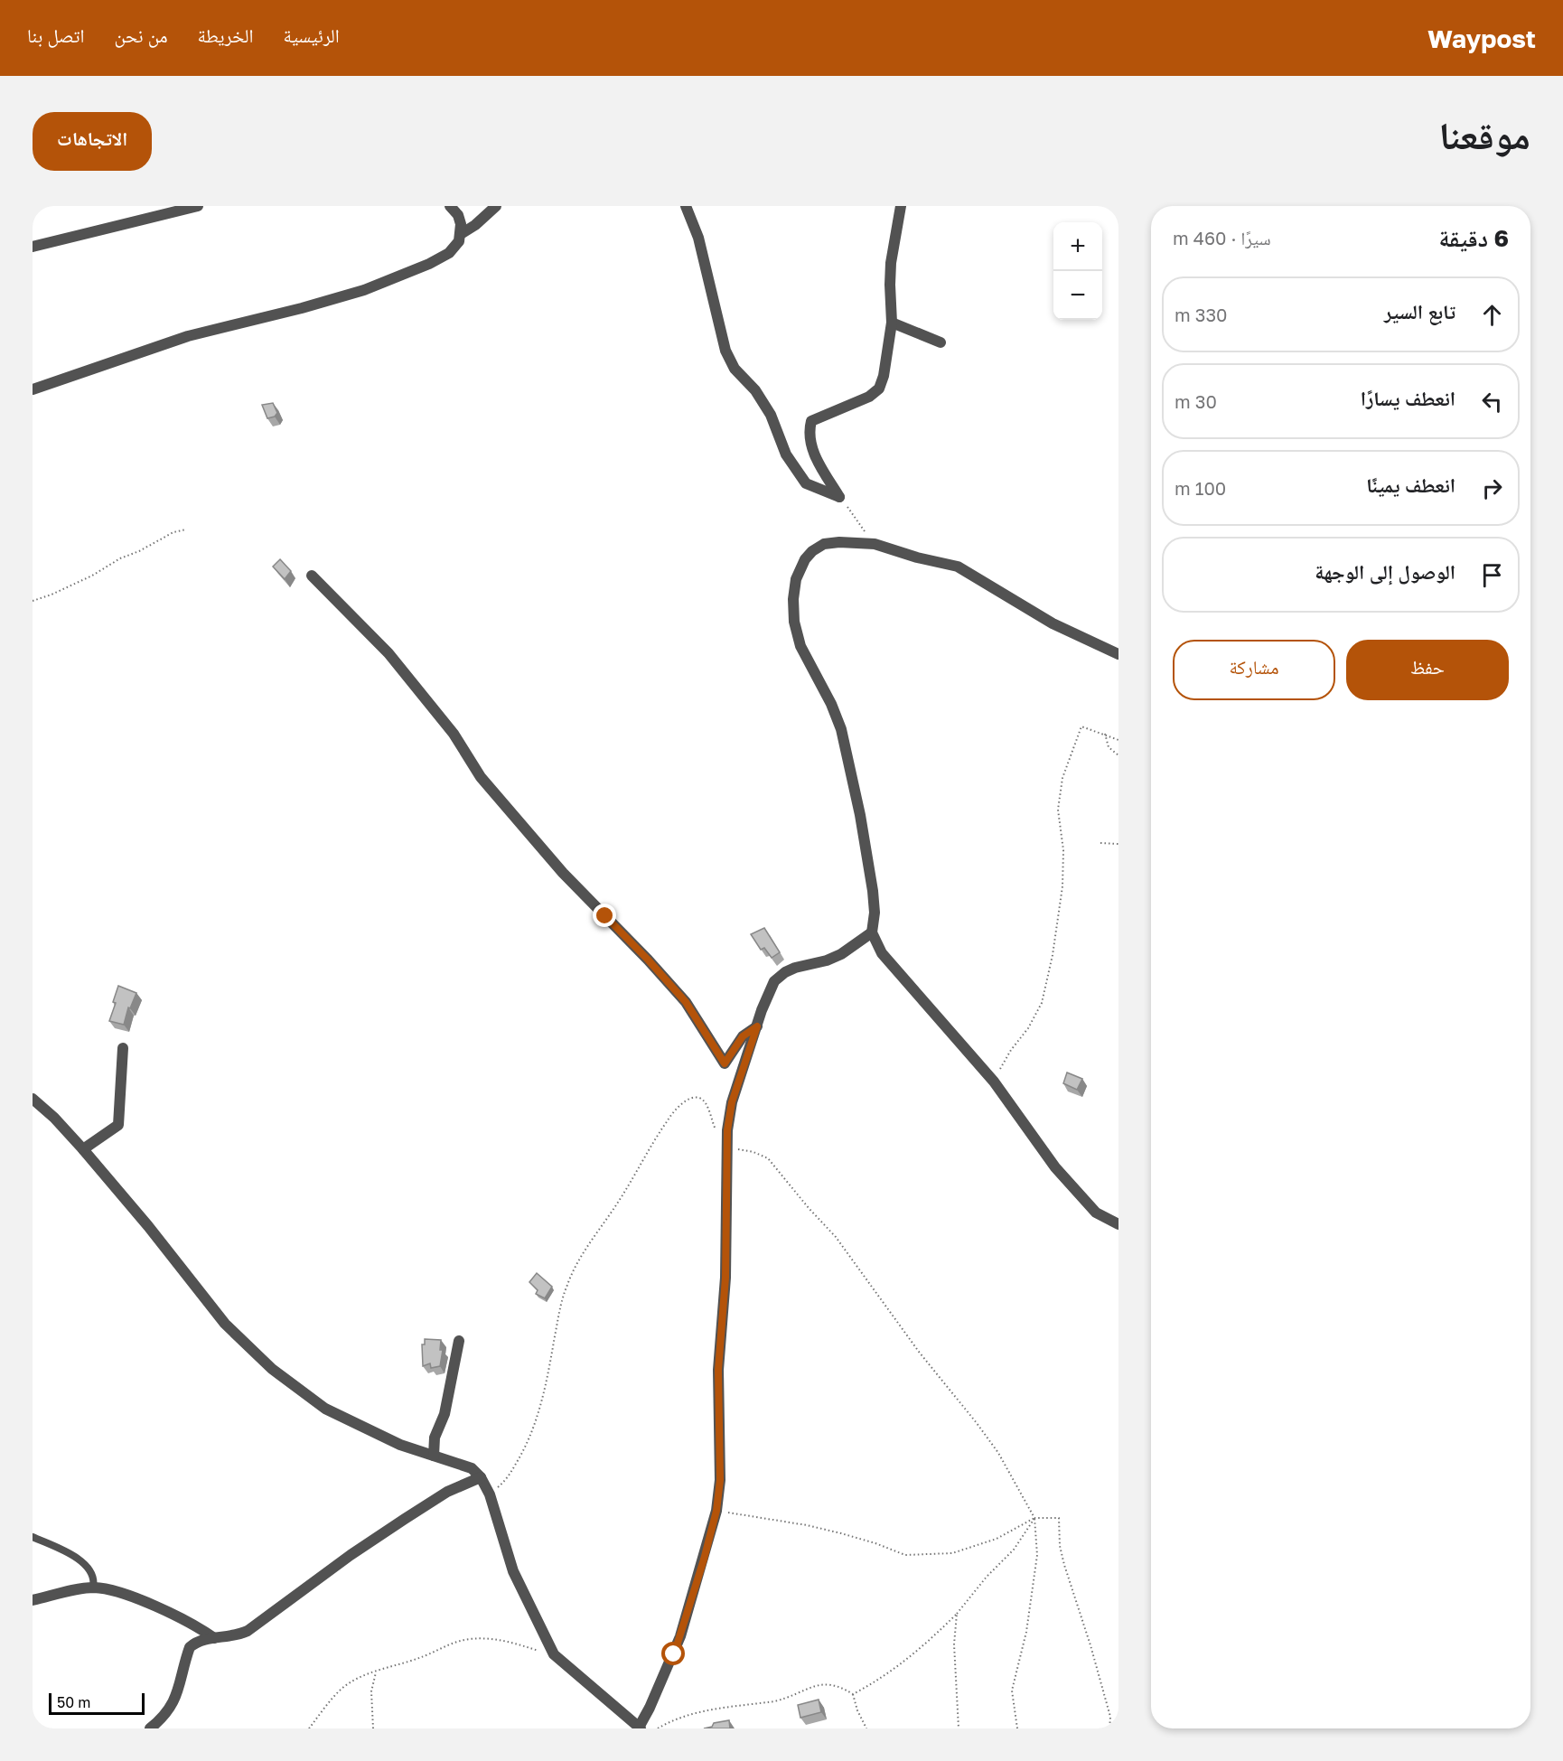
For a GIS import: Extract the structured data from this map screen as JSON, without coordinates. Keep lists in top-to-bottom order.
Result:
{
  "scale_bar": "50 m",
  "page": {
    "header": "Waypost",
    "nav": [
      "الرئيسية",
      "الخريطة",
      "من نحن",
      "اتصل بنا"
    ],
    "title": "موقعنا",
    "buttons": [
      "الاتجاهات",
      ["حفظ", "مشاركة"]
    ],
    "heading": ["6 دقيقة", "سيرًا · 460 m"],
    "map_buttons": ["+", "−"],
    "list": [
      ["تابع السير", "330 m"],
      ["انعطف يسارًا", "30 m"],
      ["انعطف يمينًا", "100 m"],
      "الوصول إلى الوجهة"
    ],
    "scale": "50 m"
  }
}
